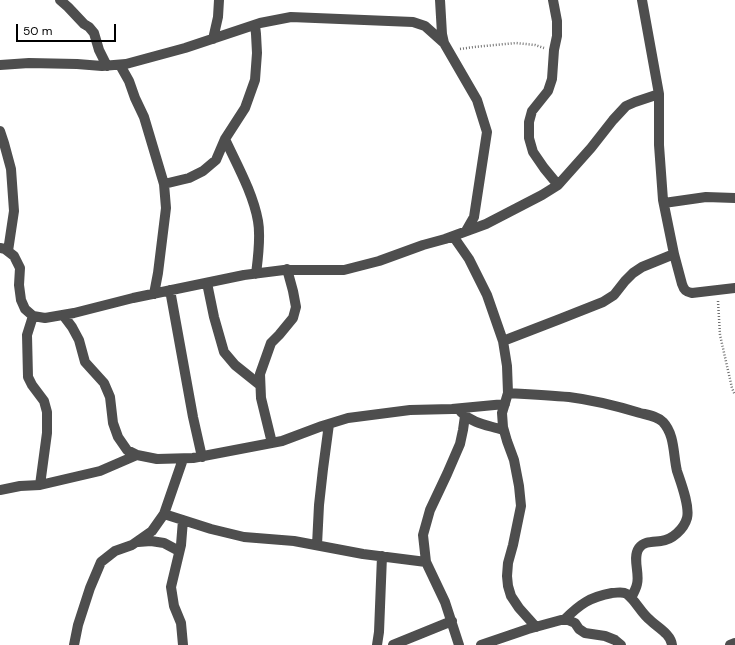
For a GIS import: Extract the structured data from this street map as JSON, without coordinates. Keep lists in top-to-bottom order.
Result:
{
  "scale_bar": "50 m"
}
